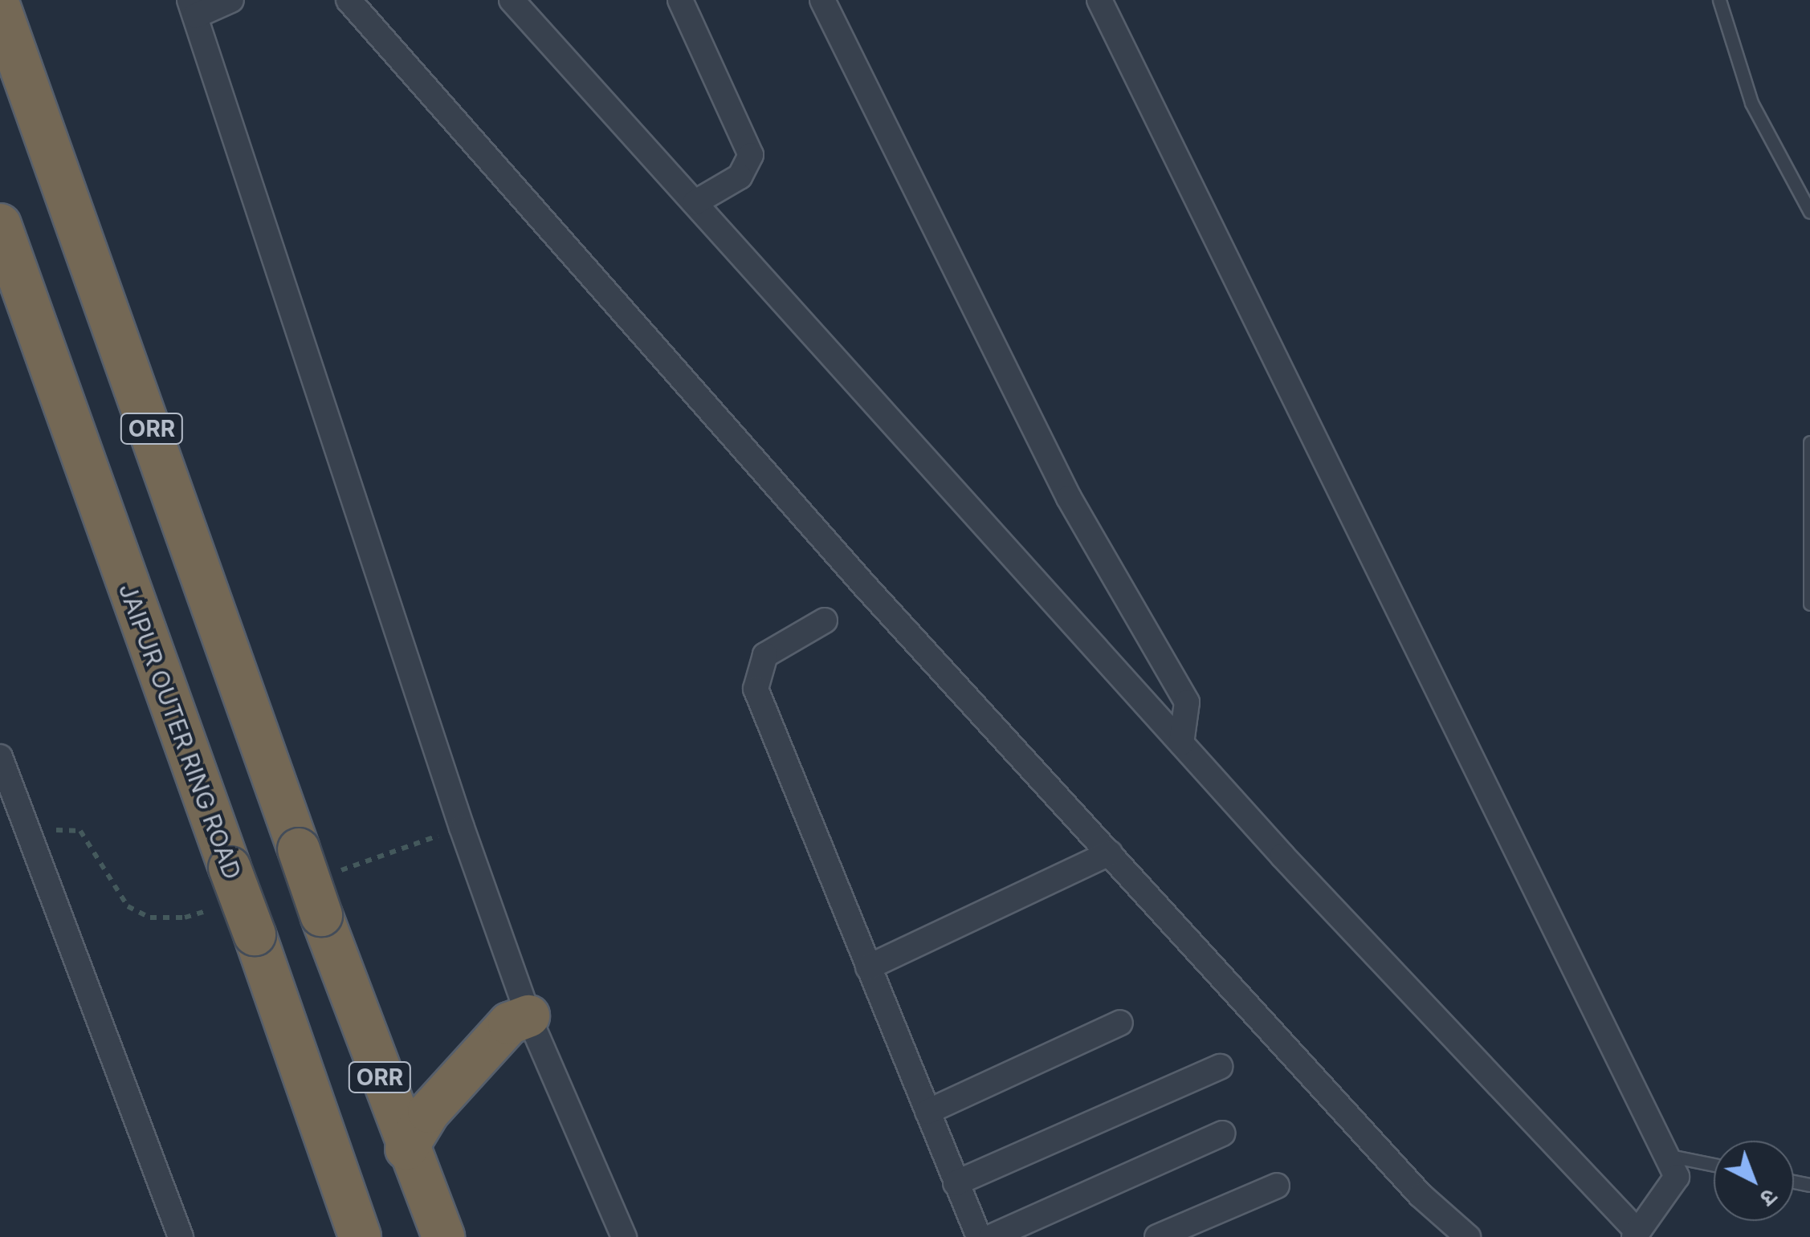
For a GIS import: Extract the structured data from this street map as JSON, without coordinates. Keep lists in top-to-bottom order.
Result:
{
  "streets": {
    "highway": ["ORR", "JAIPUR OUTER RING ROAD"]
  },
  "north": "bottom right"
}
